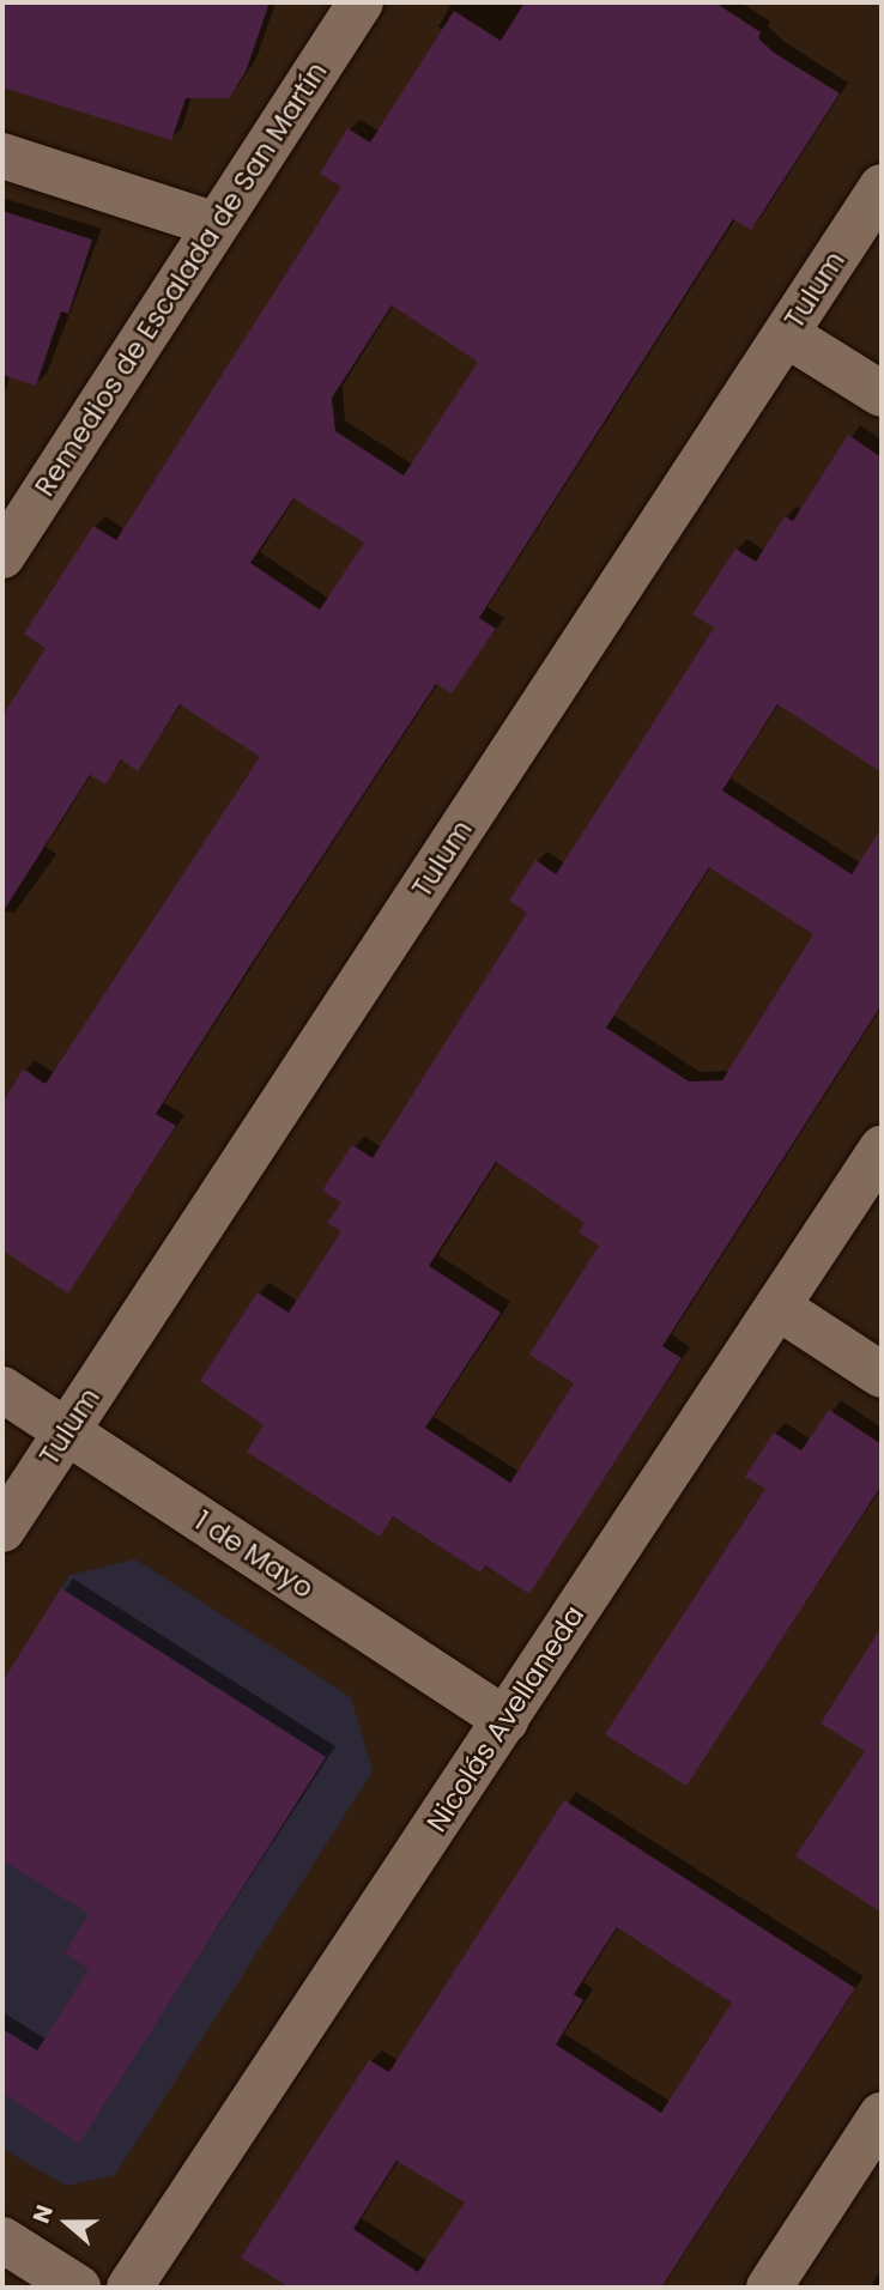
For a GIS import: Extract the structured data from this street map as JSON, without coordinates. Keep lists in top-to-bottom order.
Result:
{
  "streets": {
    "street": [
      "Remedios de Escalada de San Martín",
      "Tulum",
      "1 de Mayo",
      "Nicolás Avellaneda"
    ]
  },
  "crossings": [
    ["Tulum", "1 de Mayo"],
    ["1 de Mayo", "Nicolás Avellaneda"]
  ],
  "north": "left"
}
